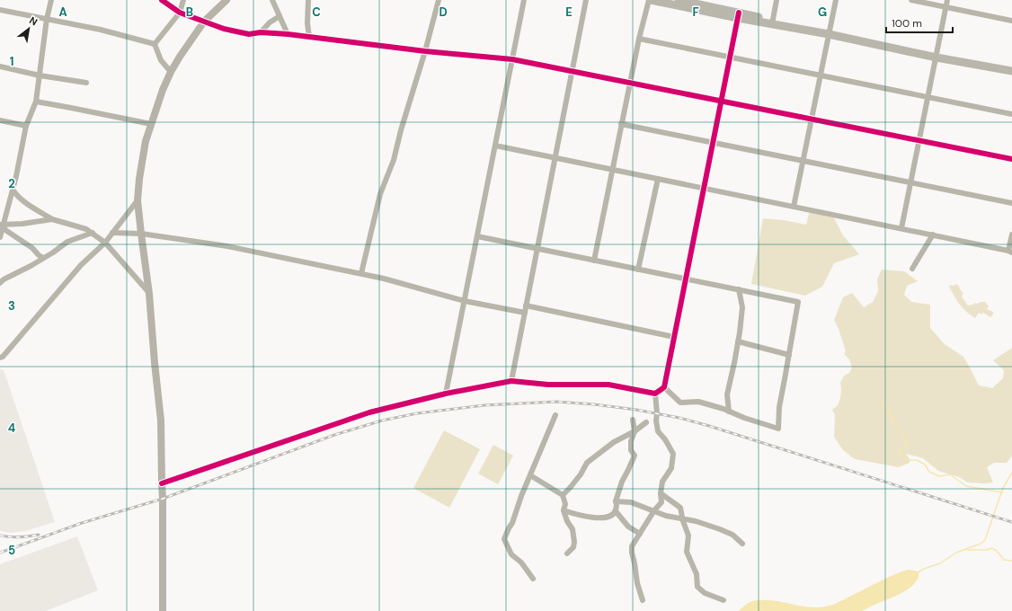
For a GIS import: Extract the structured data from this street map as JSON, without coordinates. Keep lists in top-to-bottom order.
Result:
{
  "scale_bar": "100 m",
  "north": "top right",
  "grid": {
    "columns": [
      "A",
      "B",
      "C",
      "D",
      "E",
      "F",
      "G"
    ],
    "rows": [
      "1",
      "2",
      "3",
      "4",
      "5"
    ]
  }
}
